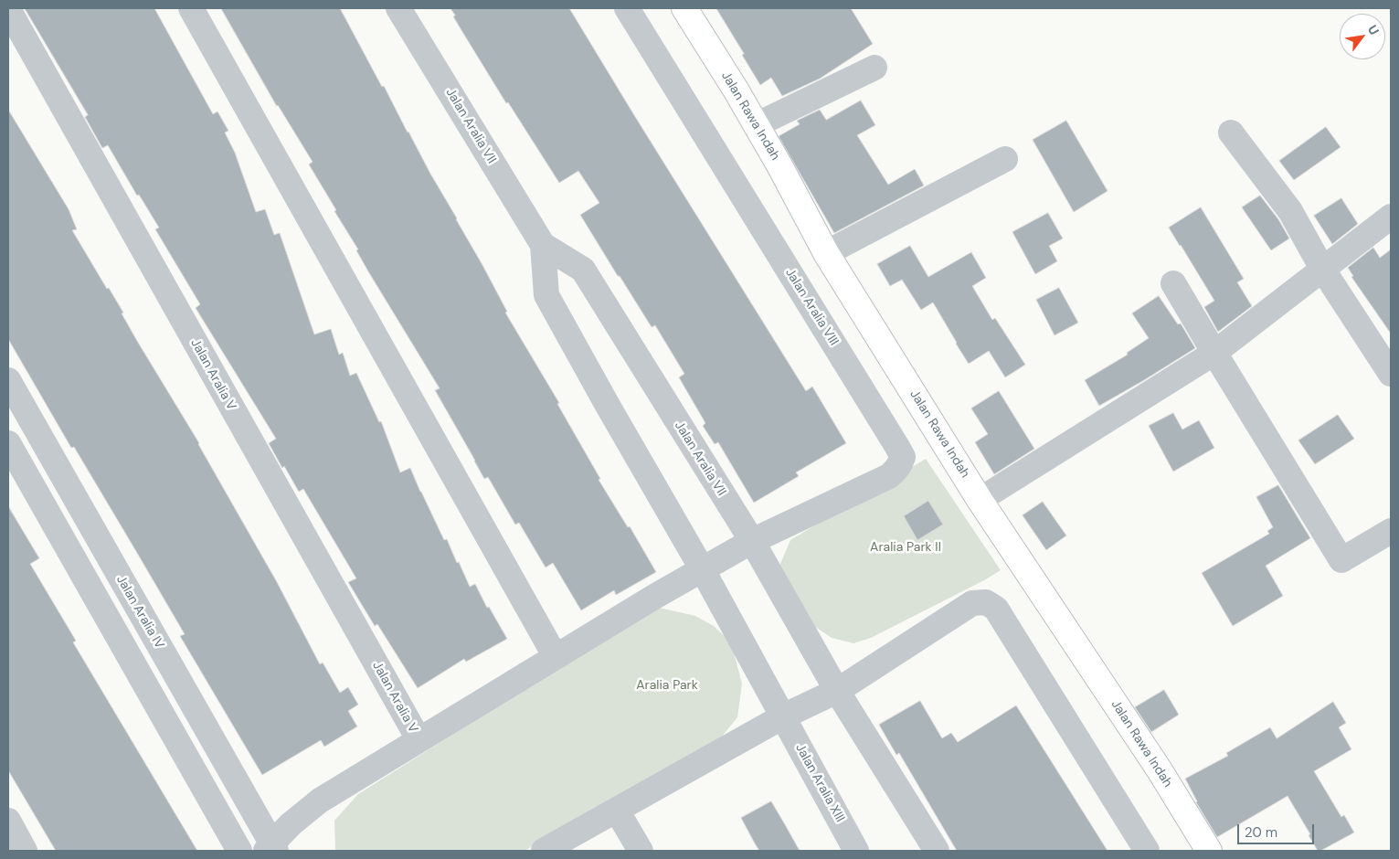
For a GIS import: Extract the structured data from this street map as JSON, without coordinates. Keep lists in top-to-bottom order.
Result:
{
  "streets": {
    "street": [
      "Jalan Rawa Indah",
      "Jalan Aralia VII",
      "Jalan Aralia VIII",
      "Jalan Aralia V",
      "Jalan Aralia IV",
      "Jalan Aralia XIII"
    ]
  },
  "crossings": [
    ["Jalan Aralia VII", "Jalan Aralia VIII"],
    ["Jalan Aralia VII", "Jalan Aralia XIII"]
  ],
  "parks": ["Aralia Park II", "Aralia Park"],
  "scale_bar": "20 m",
  "north": "top right"
}
